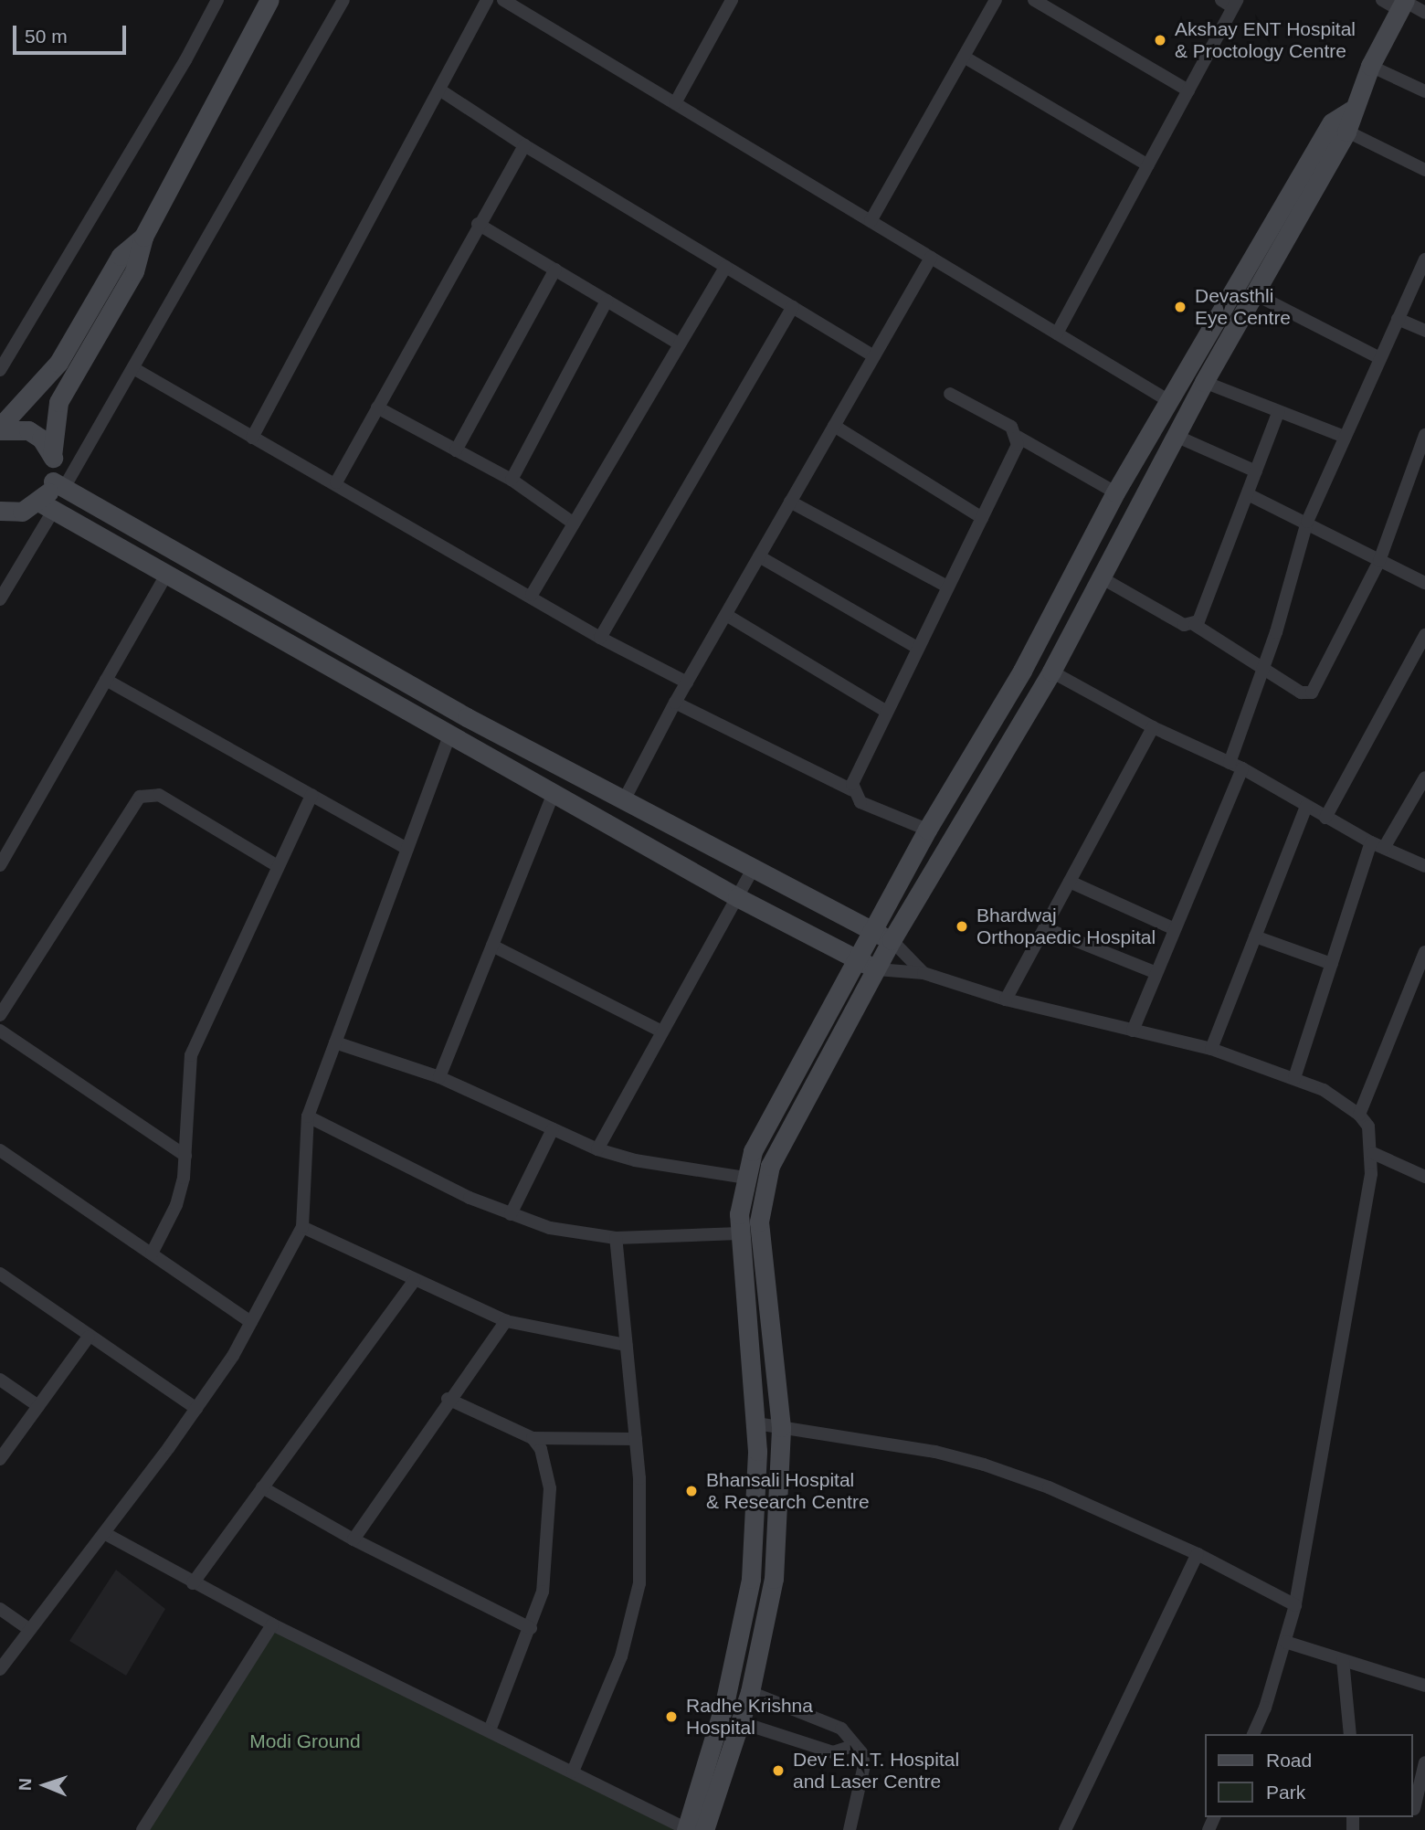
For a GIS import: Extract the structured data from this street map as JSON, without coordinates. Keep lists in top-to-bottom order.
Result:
{
  "parks": ["Modi Ground"],
  "places": [
    "Akshay ENT Hospital & Proctology Centre",
    "Devasthli Eye Centre",
    "Bhardwaj Orthopaedic Hospital",
    "Bhansali Hospital & Research Centre",
    "Radhe Krishna Hospital",
    "Dev E.N.T. Hospital and Laser Centre"
  ],
  "legend": ["Road", "Park"],
  "scale_bar": "50 m",
  "north": "left"
}
